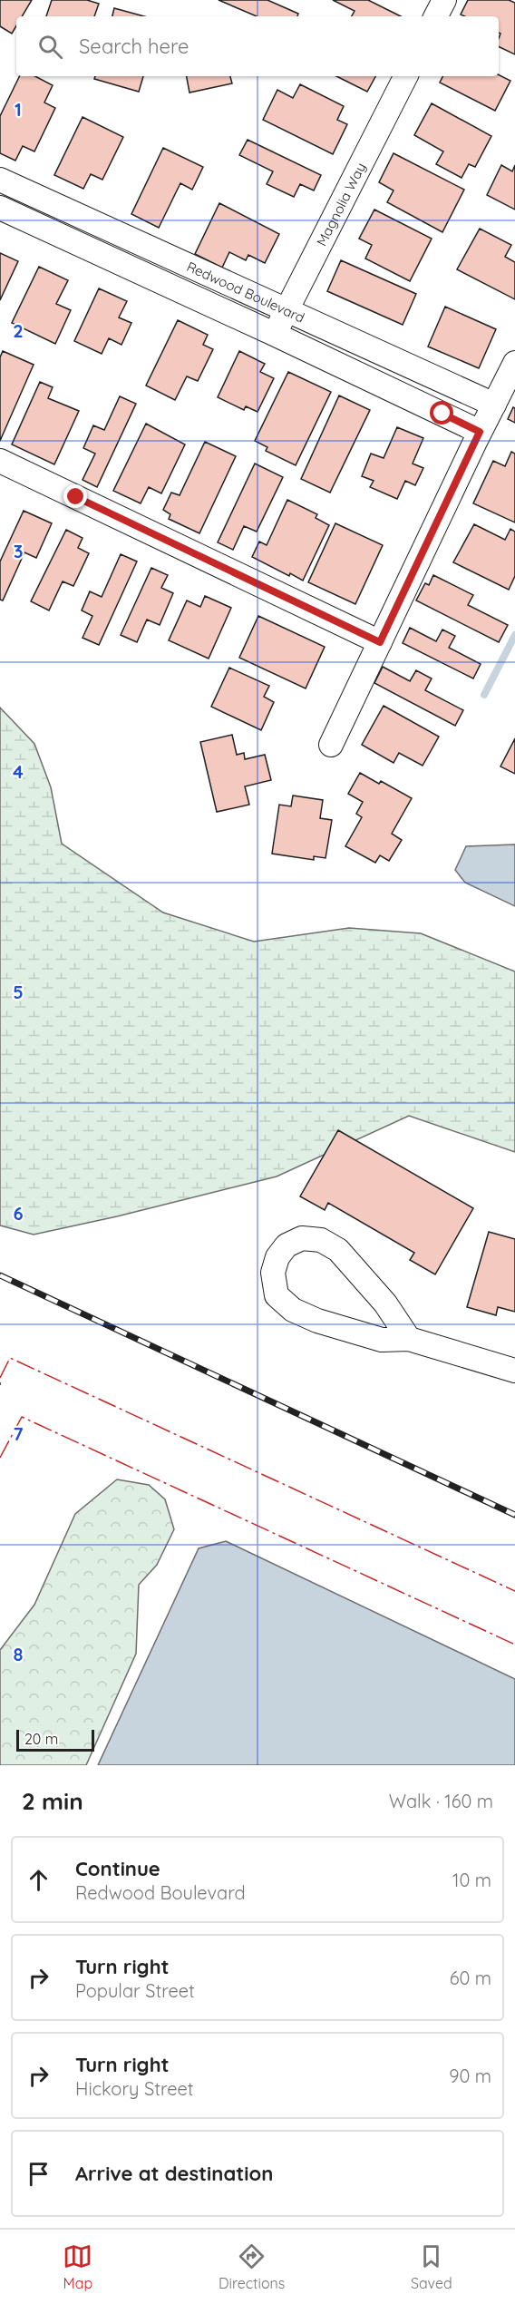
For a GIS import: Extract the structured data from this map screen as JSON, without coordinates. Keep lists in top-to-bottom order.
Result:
{
  "streets": {
    "street": ["Magnolia Way", "Redwood Boulevard"]
  },
  "crossings": [
    ["Magnolia Way", "Redwood Boulevard"]
  ],
  "scale_bar": "20 m",
  "page": {
    "search": "Search here",
    "scale": "20 m",
    "heading": ["2 min", "Walk · 160 m"],
    "list": [
      ["Continue", "Redwood Boulevard", "10 m"],
      ["Turn right", "Popular Street", "60 m"],
      ["Turn right", "Hickory Street", "90 m"],
      "Arrive at destination"
    ],
    "nav": ["Map", "Directions", "Saved"]
  },
  "grid": {
    "rows": [
      "1",
      "2",
      "3",
      "4",
      "5",
      "6",
      "7",
      "8"
    ]
  }
}
